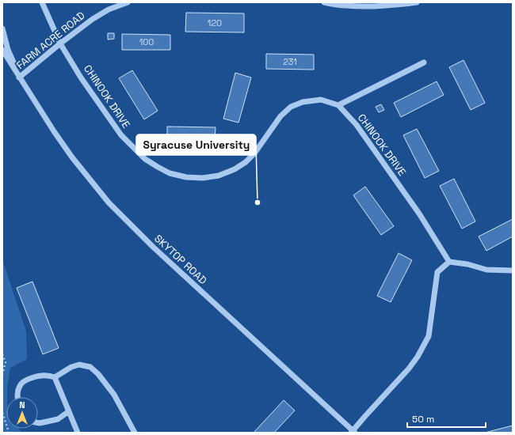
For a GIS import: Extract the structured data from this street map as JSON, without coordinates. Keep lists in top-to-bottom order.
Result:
{
  "streets": {
    "street": ["FARM ACRE ROAD", "CHINOOK DRIVE", "SKYTOP ROAD"]
  },
  "crossings": [
    ["FARM ACRE ROAD", "CHINOOK DRIVE"],
    ["FARM ACRE ROAD", "SKYTOP ROAD"]
  ],
  "places": ["Syracuse University"],
  "house_numbers": ["120", "100", "231"],
  "scale_bar": "50 m",
  "north": "top"
}
